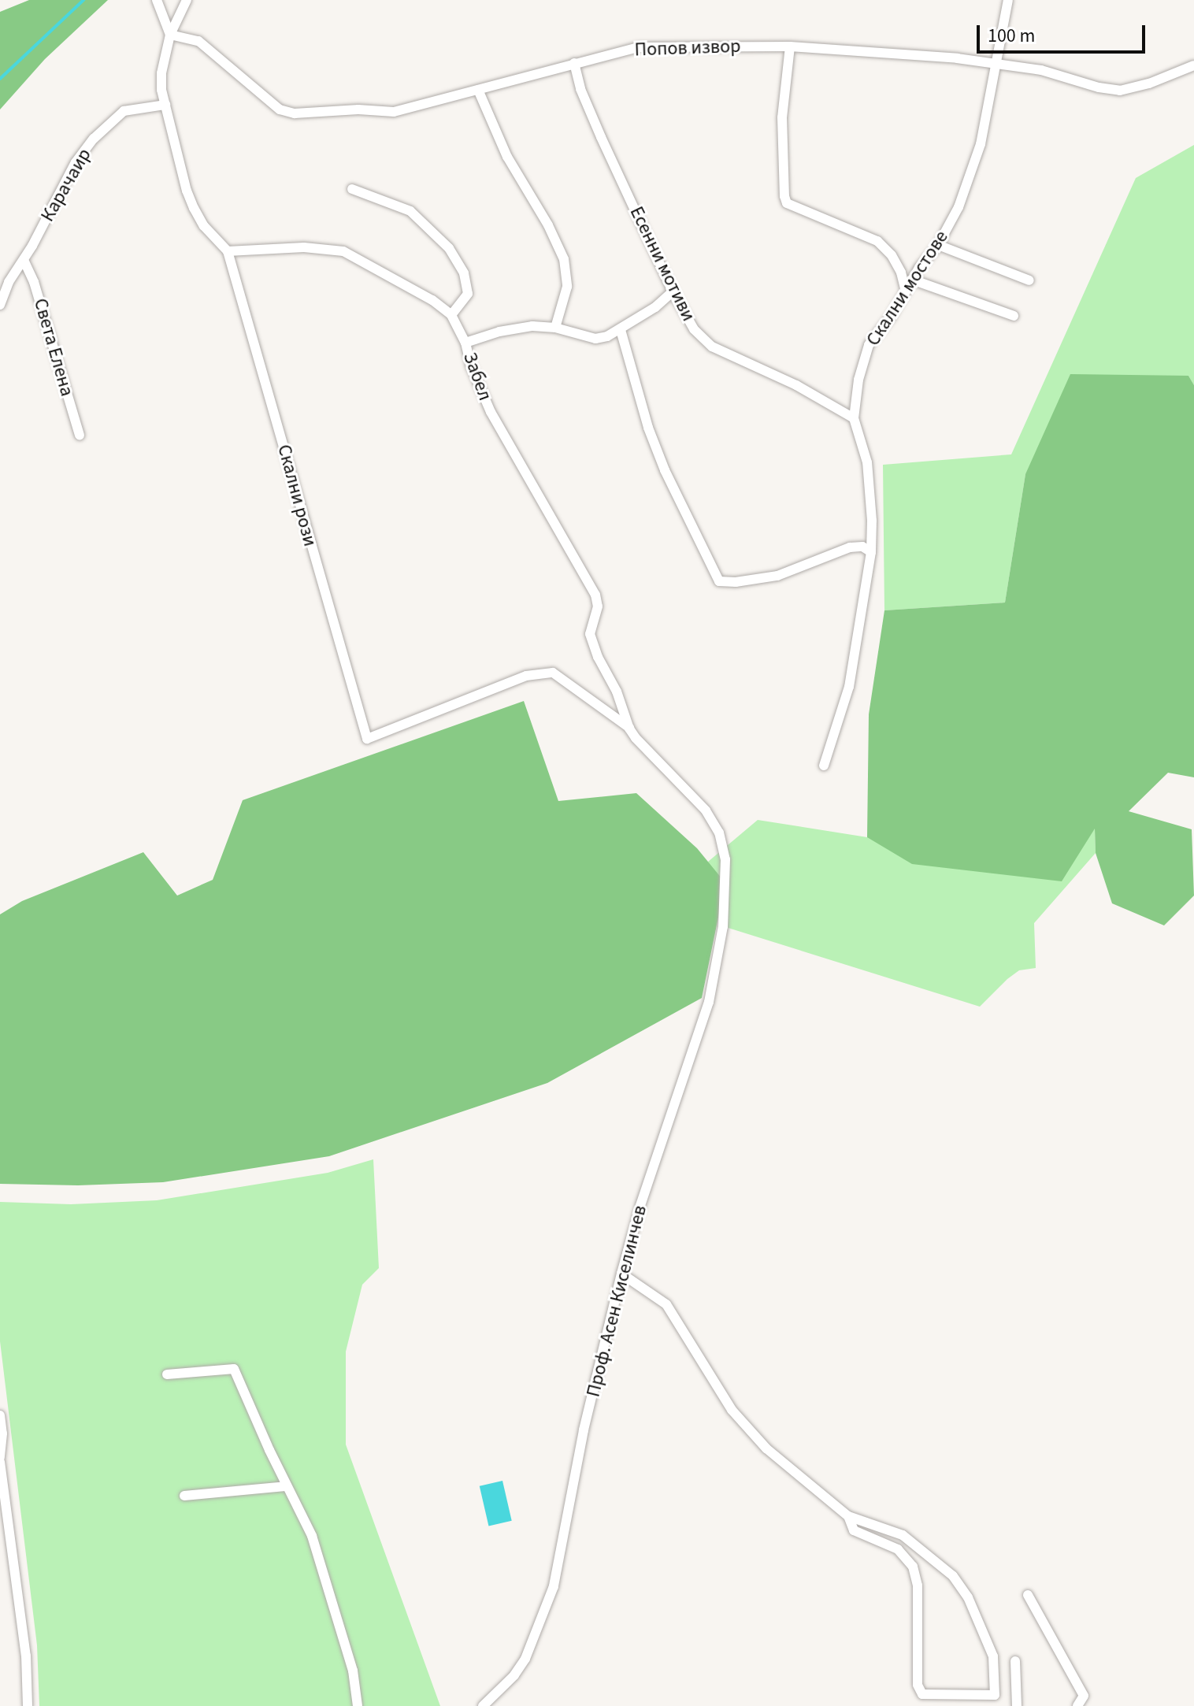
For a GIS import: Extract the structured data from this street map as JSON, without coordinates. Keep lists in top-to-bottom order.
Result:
{
  "streets": {
    "street": [
      "Попов извор",
      "Карачаир",
      "Есенни мотиви",
      "Скални мостове",
      "Света Елена",
      "Забел",
      "Скални рози",
      "Проф. Асен Киселинчев"
    ]
  },
  "crossings": [
    ["Попов извор", "Есенни мотиви"],
    ["Попов извор", "Скални мостове"],
    ["Карачаир", "Света Елена"],
    ["Есенни мотиви", "Скални мостове"],
    ["Забел", "Скални рози"],
    ["Забел", "Проф. Асен Киселинчев"]
  ],
  "scale_bar": "100 m"
}
